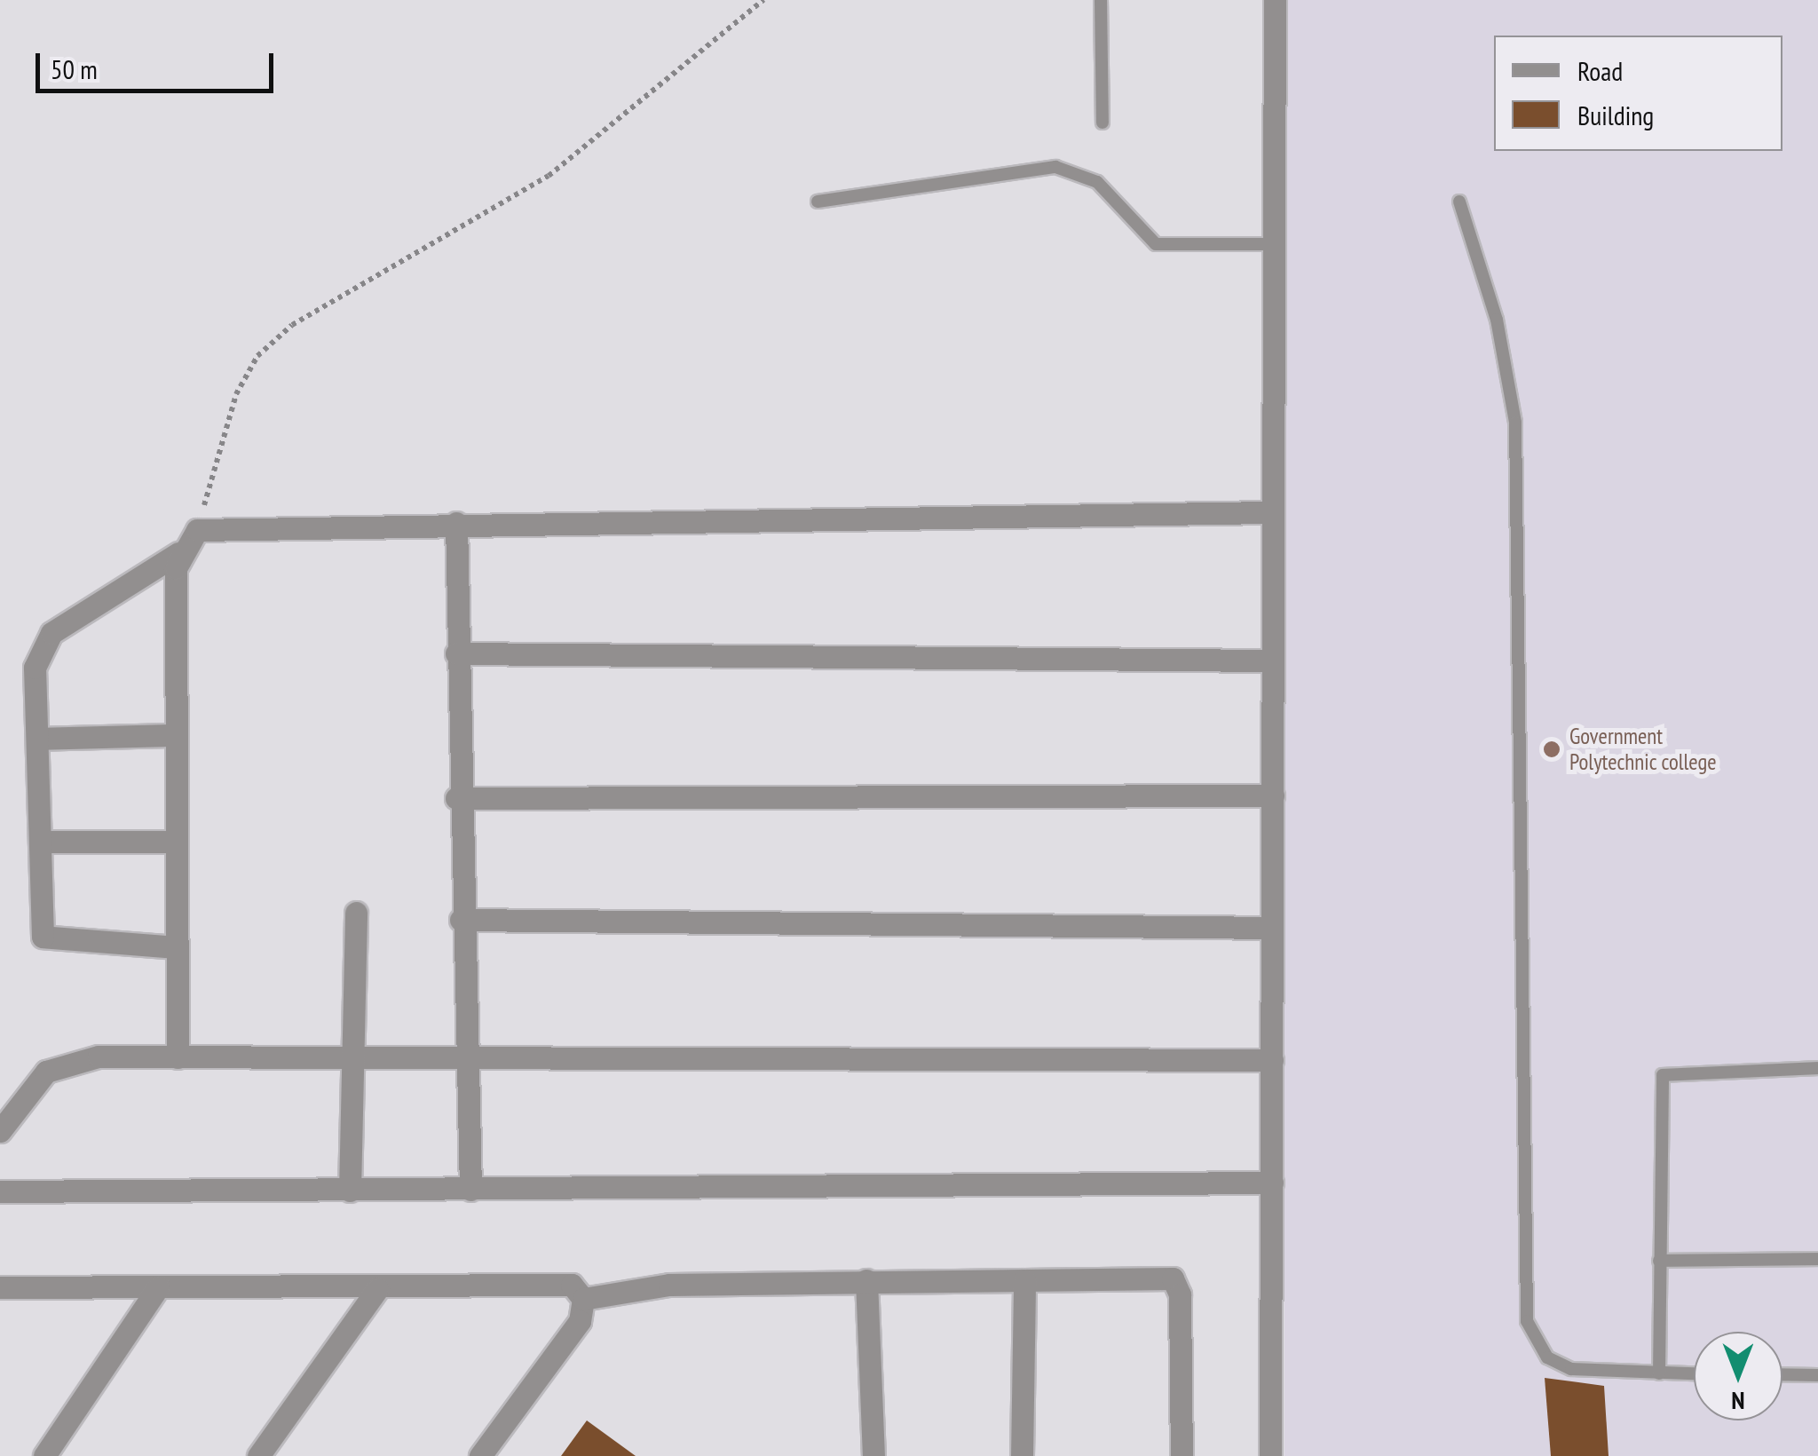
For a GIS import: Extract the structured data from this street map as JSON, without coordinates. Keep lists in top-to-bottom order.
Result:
{
  "places": ["Government Polytechnic college"],
  "legend": ["Road", "Building"],
  "scale_bar": "50 m",
  "north": "bottom"
}
